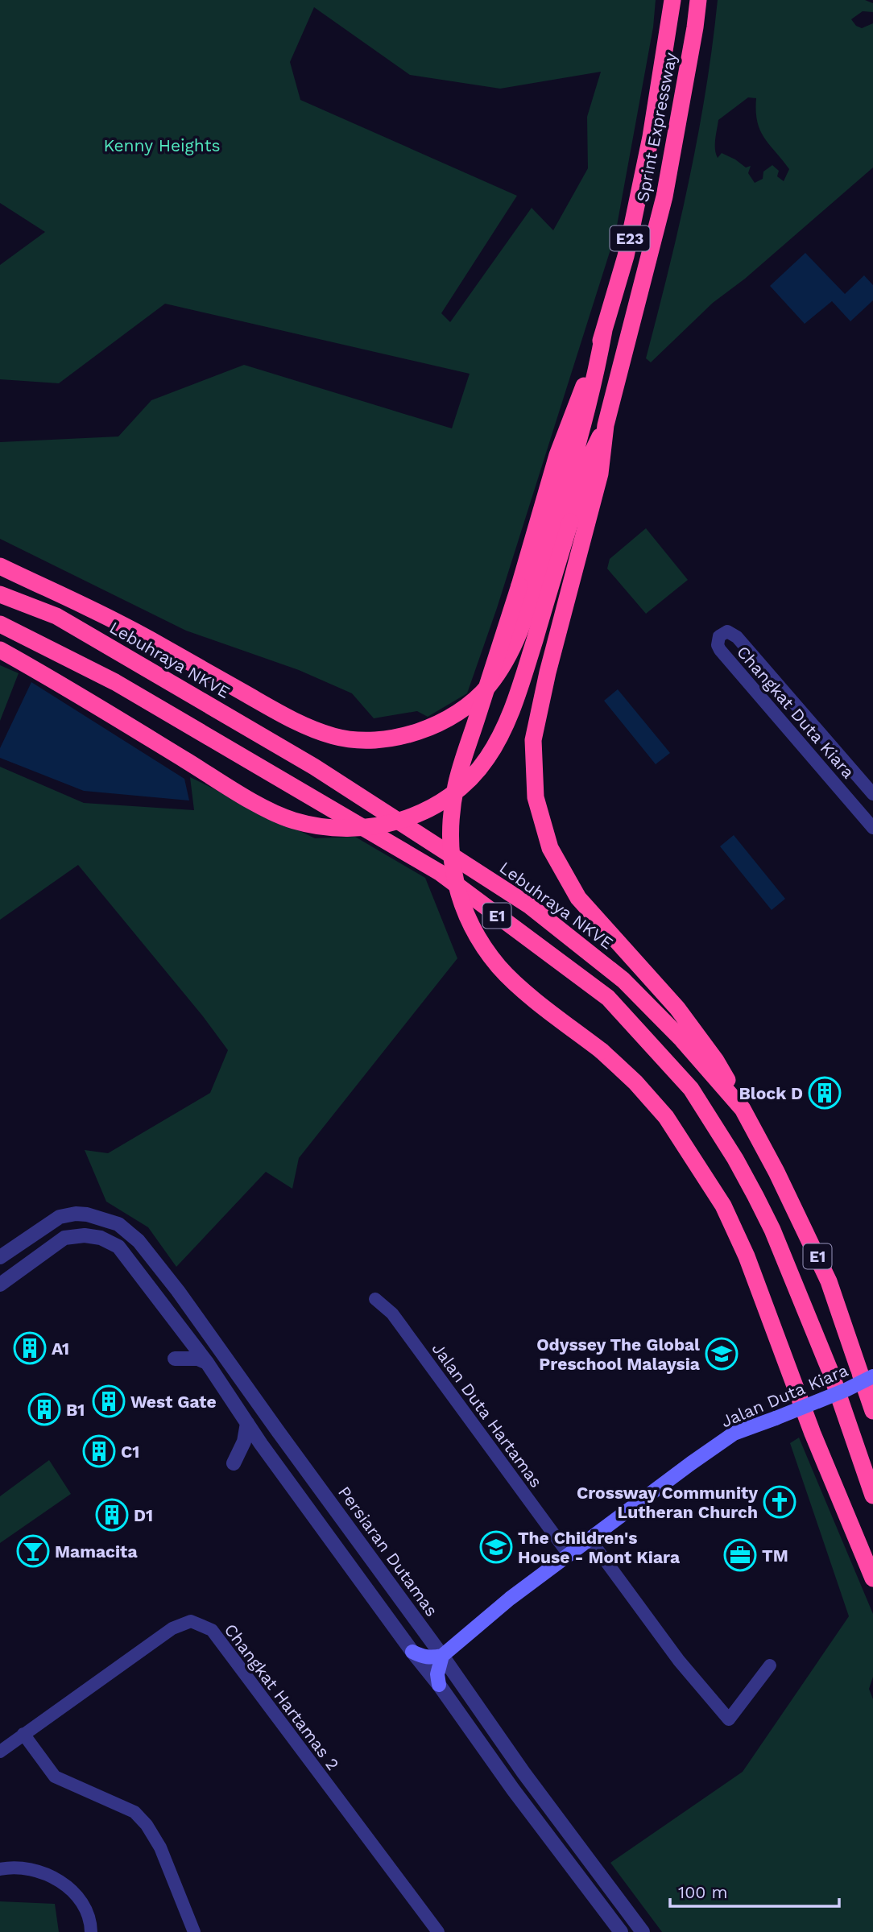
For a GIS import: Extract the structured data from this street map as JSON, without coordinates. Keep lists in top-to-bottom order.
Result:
{
  "streets": {
    "highway": [
      "Sprint Expressway",
      "E23",
      "Lebuhraya NKVE",
      "E1"
    ],
    "main road": ["Jalan Duta Kiara"],
    "street": [
      "Changkat Duta Kiara",
      "Jalan Duta Hartamas",
      "Persiaran Dutamas",
      "Changkat Hartamas 2"
    ]
  },
  "crossings": [
    ["Jalan Duta Kiara", "Jalan Duta Hartamas"],
    ["Jalan Duta Kiara", "Persiaran Dutamas"]
  ],
  "parks": ["Kenny Heights"],
  "places": {
    "building": [
      "Block D",
      "A1",
      "West Gate",
      "B1",
      "C1",
      "D1"
    ],
    "school or university": ["Odyssey The Global Preschool Malaysia", "The Children's House - Mont Kiara"],
    "church": ["Crossway Community Lutheran Church"],
    "bar": ["Mamacita"],
    "office": ["TM"]
  },
  "scale_bar": "100 m"
}
